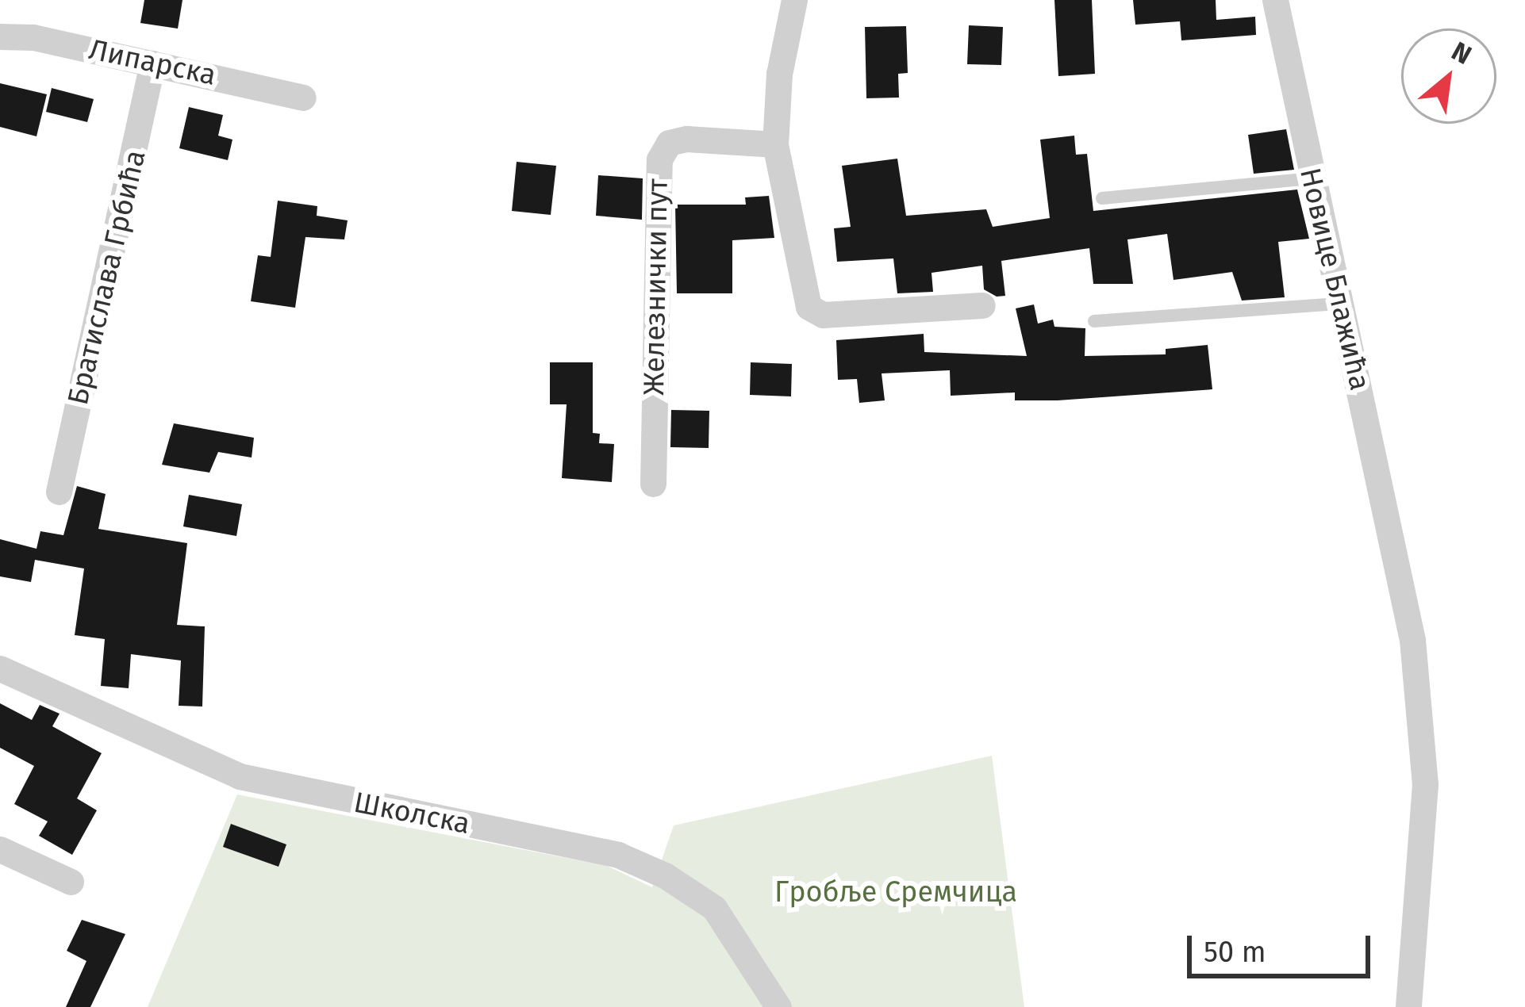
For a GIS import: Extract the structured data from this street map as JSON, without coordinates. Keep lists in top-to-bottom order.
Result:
{
  "streets": {
    "street": [
      "Липарска",
      "Братислава Грбића",
      "Новице Блажића",
      "Железнички пут",
      "Школска"
    ]
  },
  "crossings": [
    ["Липарска", "Братислава Грбића"]
  ],
  "parks": ["Гробље Сремчица"],
  "scale_bar": "50 m",
  "north": "top right"
}
